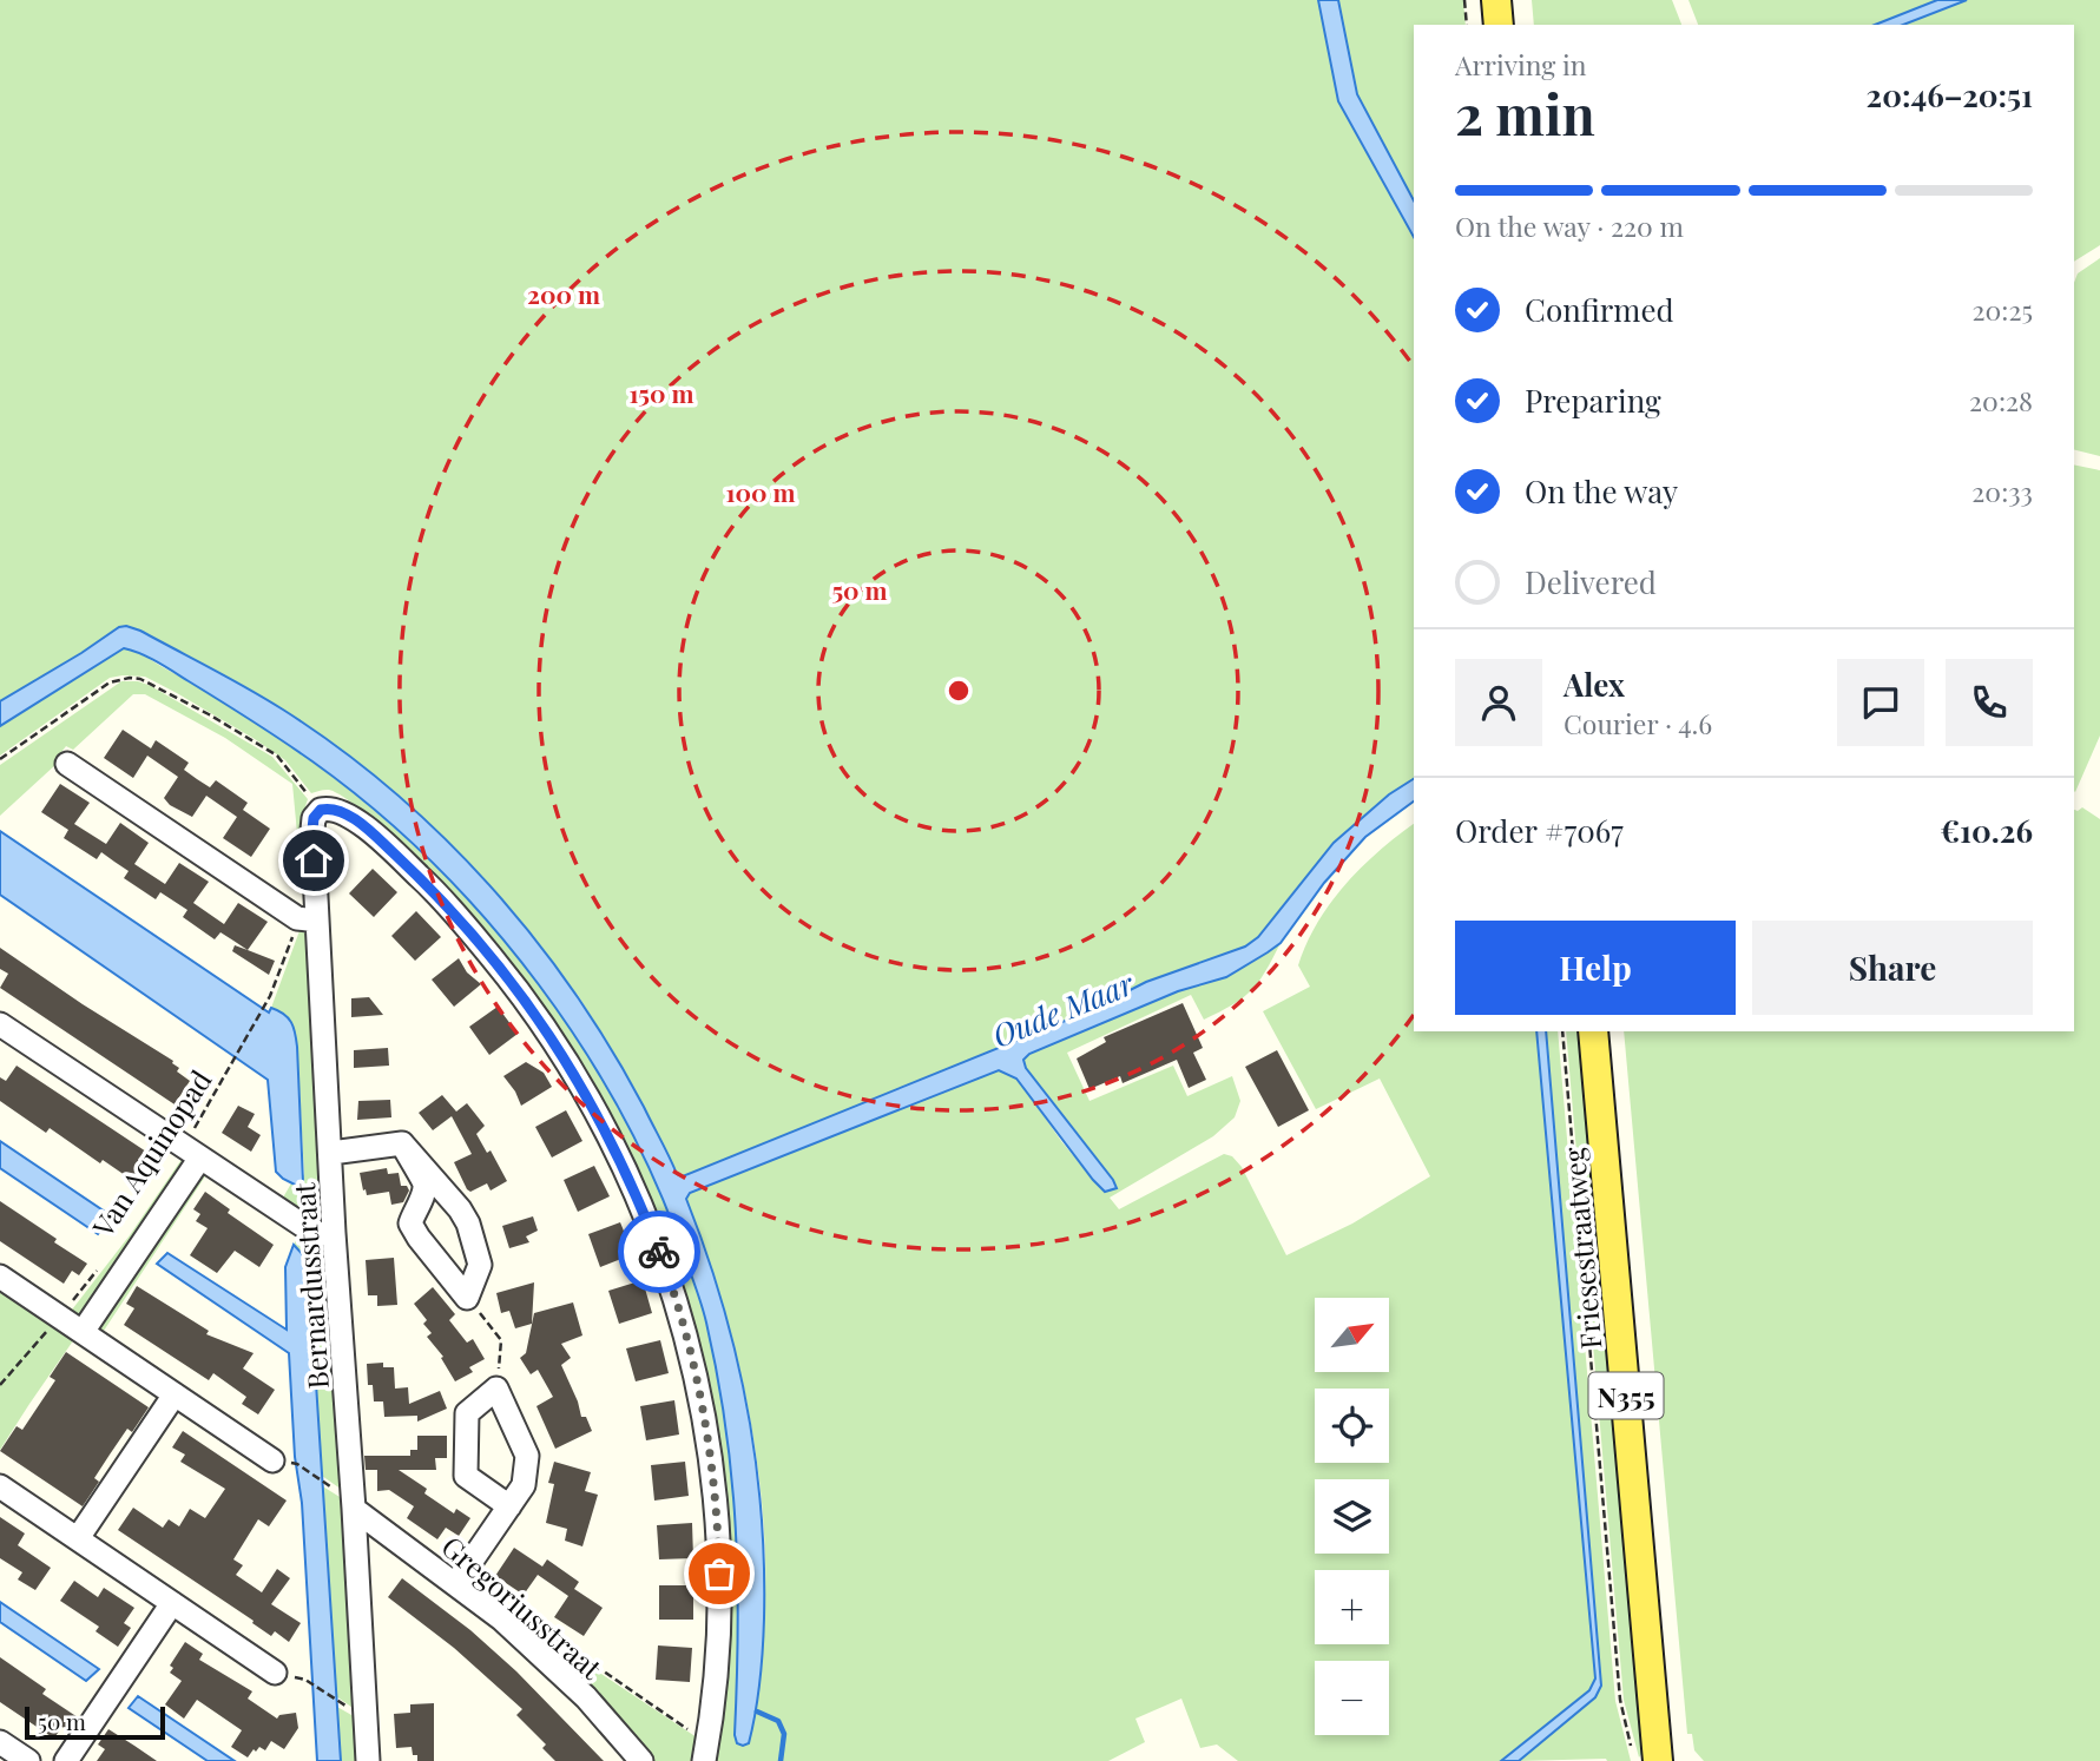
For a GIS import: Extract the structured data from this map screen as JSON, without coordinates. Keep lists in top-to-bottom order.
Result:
{
  "streets": {
    "main road": ["Friesestraatweg", "N355"],
    "street": ["Bernardusstraat", "Gregoriusstraat"],
    "path": ["Van Aquinopad"]
  },
  "crossings": [
    ["Van Aquinopad", "Bernardusstraat"],
    ["Bernardusstraat", "Gregoriusstraat"]
  ],
  "water": ["Oude Maar"],
  "scale_bar": "50 m",
  "north": "top right",
  "page": {
    "heading": ["2 min", "Arriving in", "20:46–20:51"],
    "panel": [
      "Alex",
      "Courier · 4.6",
      "Order #7067",
      "€10.26"
    ],
    "bar": "On the way · 220 m",
    "list": [
      ["Confirmed", "20:25"],
      ["Preparing", "20:28"],
      ["On the way", "20:33"],
      "Delivered"
    ],
    "buttons": ["Help", "Share"],
    "map_buttons": ["+", "−"],
    "scale": "50 m"
  },
  "rings": [
    "200 m",
    "150 m",
    "100 m",
    "50 m"
  ]
}
